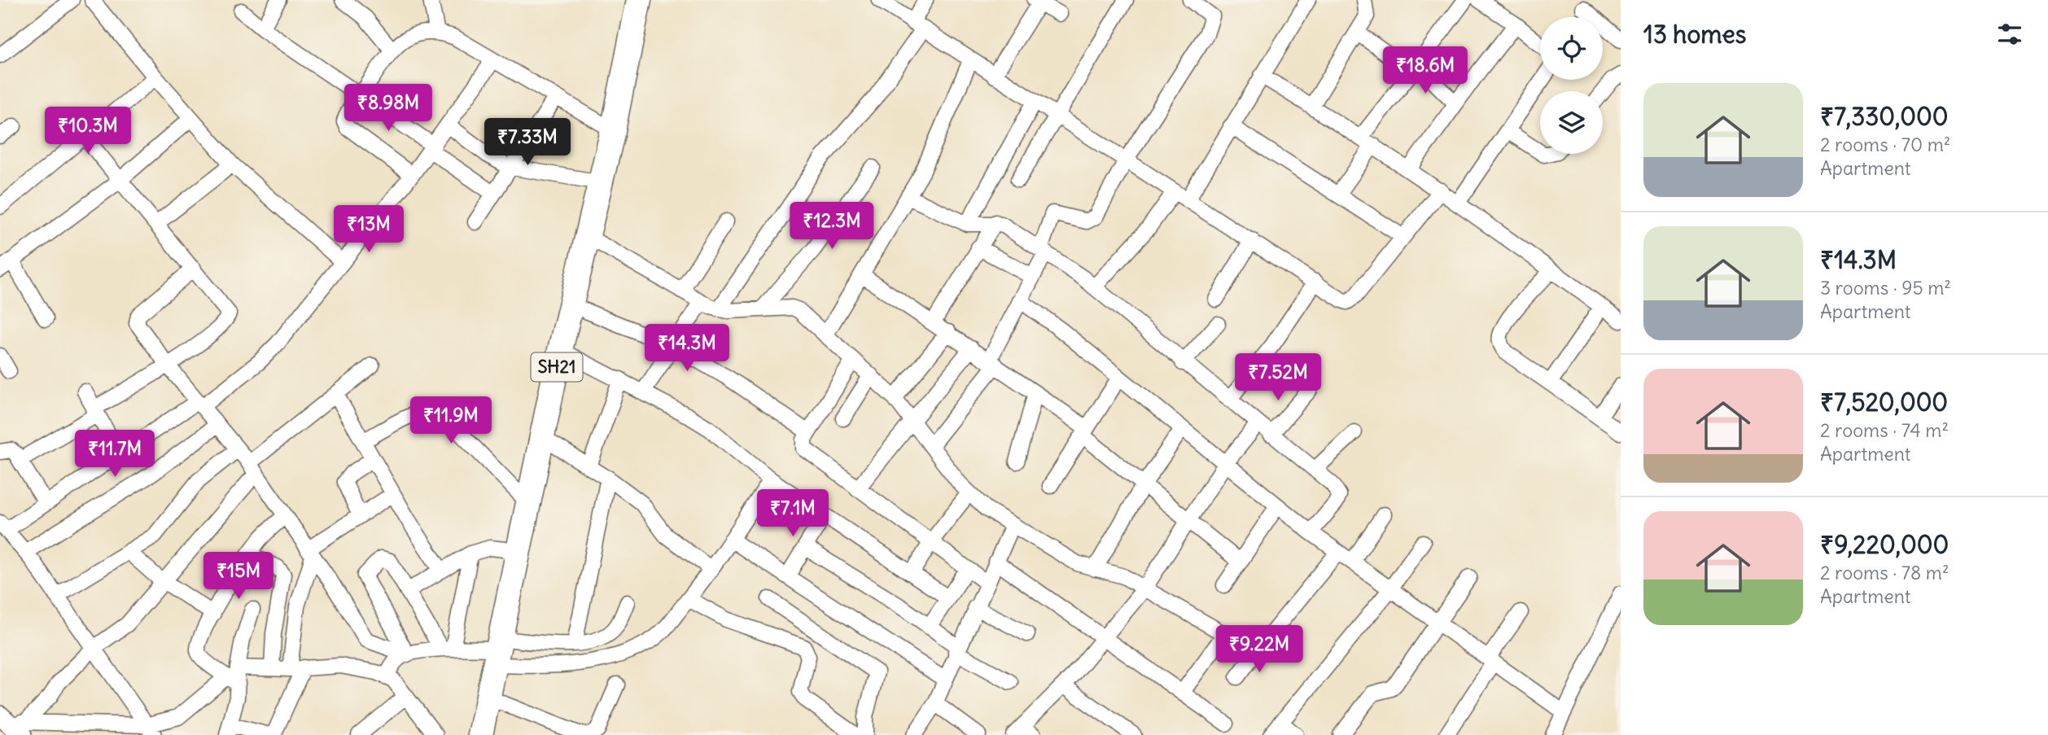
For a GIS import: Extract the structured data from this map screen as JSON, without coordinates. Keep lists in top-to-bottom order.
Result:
{
  "streets": {
    "main road": ["SH21"]
  },
  "page": {
    "heading": "13 homes",
    "price": [
      "₹18.6M",
      "₹8.98M",
      "₹10.3M",
      "₹7.33M",
      "₹12.3M",
      "₹13M",
      "₹14.3M",
      "₹7.52M",
      "₹11.9M",
      "₹11.7M",
      "₹7.1M",
      "₹15M",
      "₹9.22M"
    ],
    "list": [
      {
        "name": "₹7,330,000",
        "note": "2 rooms · 70 m² · Apartment"
      },
      {
        "name": "₹14.3M",
        "note": "3 rooms · 95 m² · Apartment"
      },
      {
        "name": "₹7,520,000",
        "note": "2 rooms · 74 m² · Apartment"
      },
      {
        "name": "₹9,220,000",
        "note": "2 rooms · 78 m² · Apartment"
      }
    ]
  }
}
